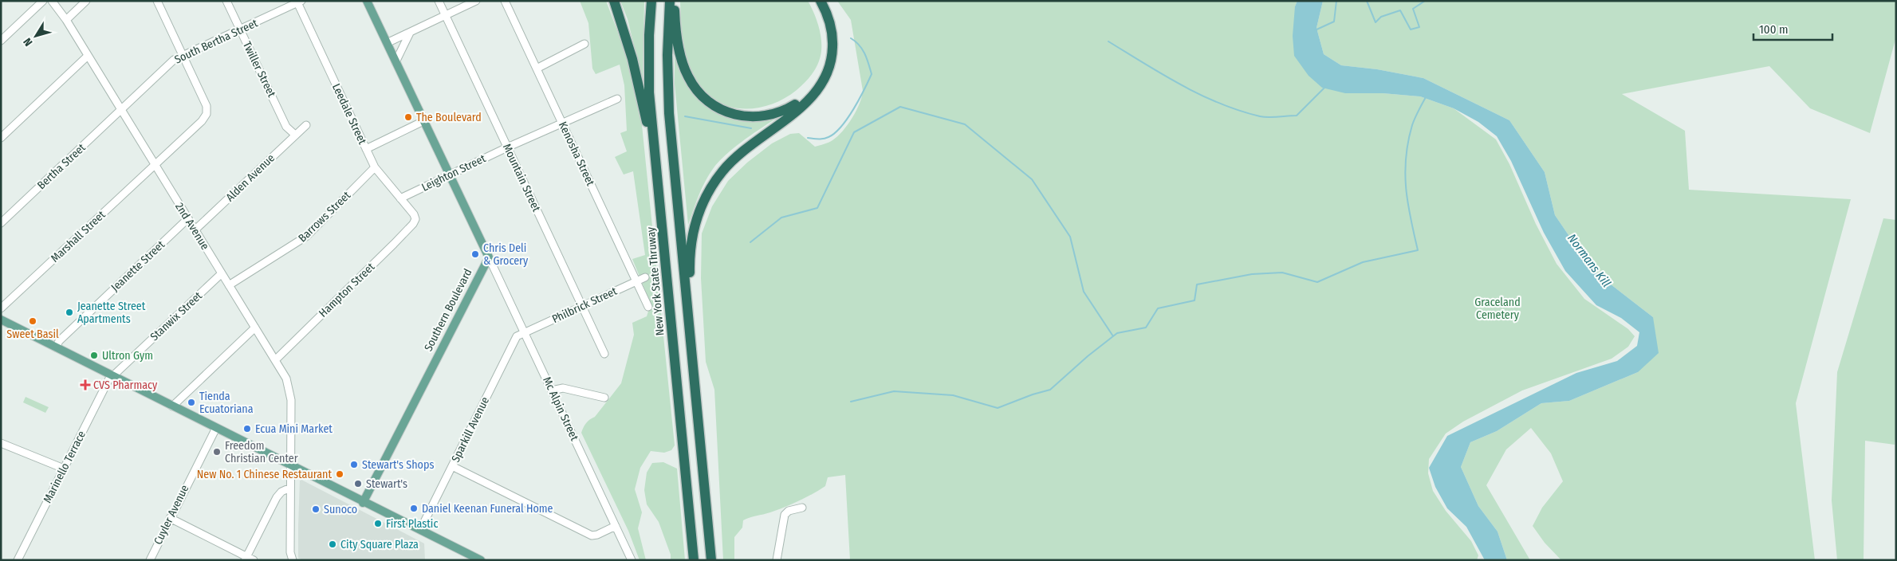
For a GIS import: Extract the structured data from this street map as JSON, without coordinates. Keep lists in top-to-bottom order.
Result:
{
  "streets": {
    "highway": ["New York State Thruway"],
    "main road": ["Southern Boulevard"],
    "street": [
      "South Bertha Street",
      "Twiller Street",
      "Leedale Street",
      "Kenosha Street",
      "Bertha Street",
      "Leighton Street",
      "Alden Avenue",
      "Mountain Street",
      "Barrows Street",
      "2nd Avenue",
      "Marshall Street",
      "Jeanette Street",
      "Hampton Street",
      "Philbrick Street",
      "Stanwix Street",
      "Mc Alpin Street",
      "Sparkill Avenue",
      "Marinello Terrace",
      "Cuyler Avenue"
    ]
  },
  "crossings": [
    ["South Bertha Street", "Twiller Street"],
    ["South Bertha Street", "Leedale Street"],
    ["South Bertha Street", "Bertha Street"],
    ["South Bertha Street", "2nd Avenue"],
    ["South Bertha Street", "Marshall Street"],
    ["Twiller Street", "Alden Avenue"],
    ["Leedale Street", "Leighton Street"],
    ["Leedale Street", "Barrows Street"],
    ["Leedale Street", "Hampton Street"],
    ["Kenosha Street", "Leighton Street"],
    ["Kenosha Street", "Philbrick Street"],
    ["Bertha Street", "2nd Avenue"],
    ["Leighton Street", "Mountain Street"],
    ["Alden Avenue", "2nd Avenue"],
    ["Mountain Street", "Philbrick Street"],
    ["Barrows Street", "2nd Avenue"],
    ["2nd Avenue", "Marshall Street"],
    ["2nd Avenue", "Jeanette Street"],
    ["2nd Avenue", "Hampton Street"],
    ["2nd Avenue", "Stanwix Street"],
    ["Philbrick Street", "Mc Alpin Street"],
    ["Philbrick Street", "Sparkill Avenue"],
    ["Southern Boulevard", "Mc Alpin Street"],
    ["Stanwix Street", "Marinello Terrace"],
    ["Mc Alpin Street", "Sparkill Avenue"]
  ],
  "water": ["Normans Kill"],
  "parks": ["Graceland Cemetery"],
  "places": {
    "other": [
      "The Boulevard",
      "Chris Deli & Grocery",
      "Jeanette Street Apartments",
      "Sweet Basil",
      "Ultron Gym",
      "Tienda Ecuatoriana",
      "Ecua Mini Market",
      "Freedom Christian Center",
      "Stewart's Shops",
      "New No. 1 Chinese Restaurant",
      "Stewart's",
      "Daniel Keenan Funeral Home",
      "Sunoco",
      "First Plastic",
      "City Square Plaza"
    ],
    "health": ["CVS Pharmacy"]
  },
  "scale_bar": "100 m",
  "north": "bottom left"
}
